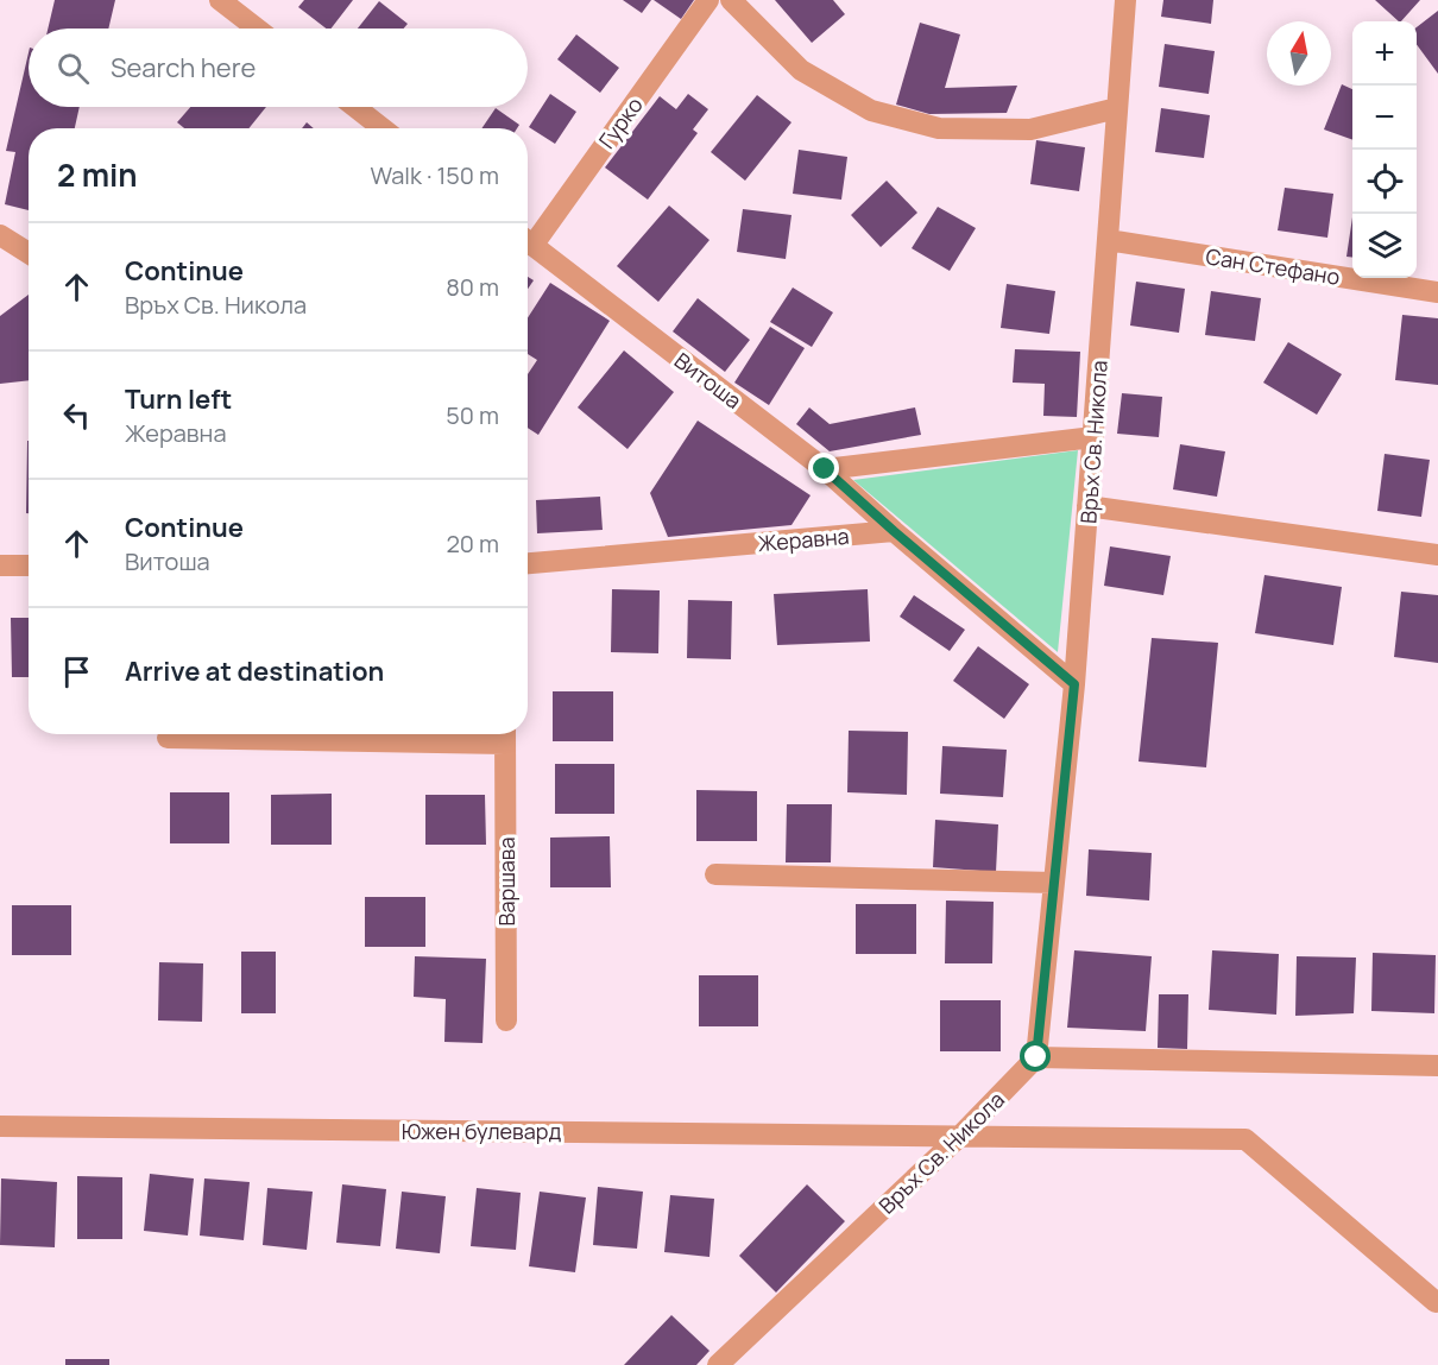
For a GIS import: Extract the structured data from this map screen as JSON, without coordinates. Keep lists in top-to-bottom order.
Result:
{
  "streets": {
    "street": [
      "Гурко",
      "Сан Стефано",
      "Витоша",
      "Връх Св. Никола",
      "Жеравна",
      "Варшава",
      "Южен булевард"
    ]
  },
  "crossings": [
    ["Сан Стефано", "Връх Св. Никола"],
    ["Витоша", "Жеравна"],
    ["Връх Св. Никола", "Южен булевард"]
  ],
  "north": "top",
  "page": {
    "map_buttons": ["+", "−"],
    "search": "Search here",
    "heading": ["2 min", "Walk · 150 m"],
    "list": [
      ["Continue", "Връх Св. Никола", "80 m"],
      ["Turn left", "Жеравна", "50 m"],
      ["Continue", "Витоша", "20 m"],
      "Arrive at destination"
    ]
  }
}
